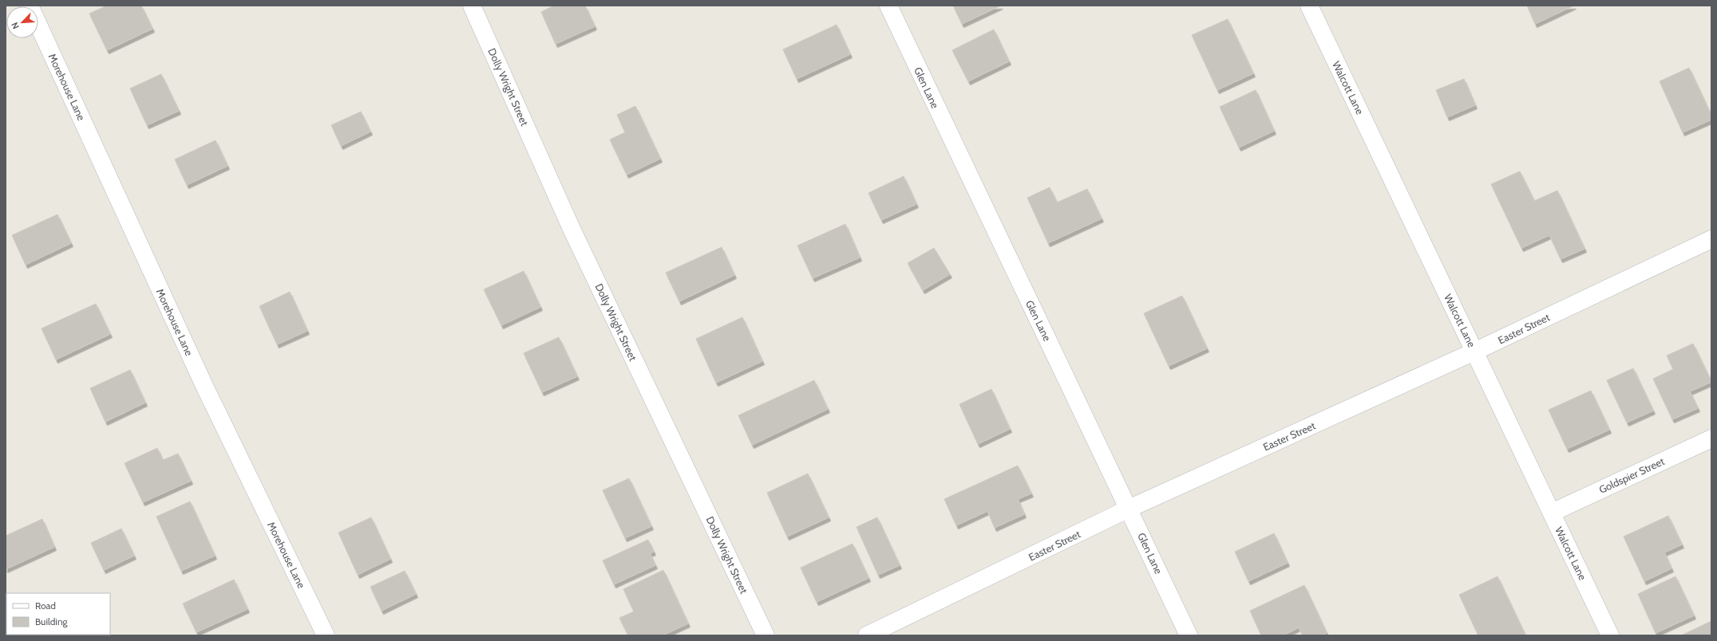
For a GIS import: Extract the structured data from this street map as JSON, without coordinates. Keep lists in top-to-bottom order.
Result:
{
  "streets": {
    "street": [
      "Morehouse Lane",
      "Dolly Wright Street",
      "Glen Lane",
      "Walcott Lane",
      "Easter Street",
      "Goldspier Street"
    ]
  },
  "crossings": [
    ["Glen Lane", "Easter Street"],
    ["Walcott Lane", "Easter Street"],
    ["Walcott Lane", "Goldspier Street"]
  ],
  "legend": ["Road", "Building"],
  "north": "bottom left"
}
